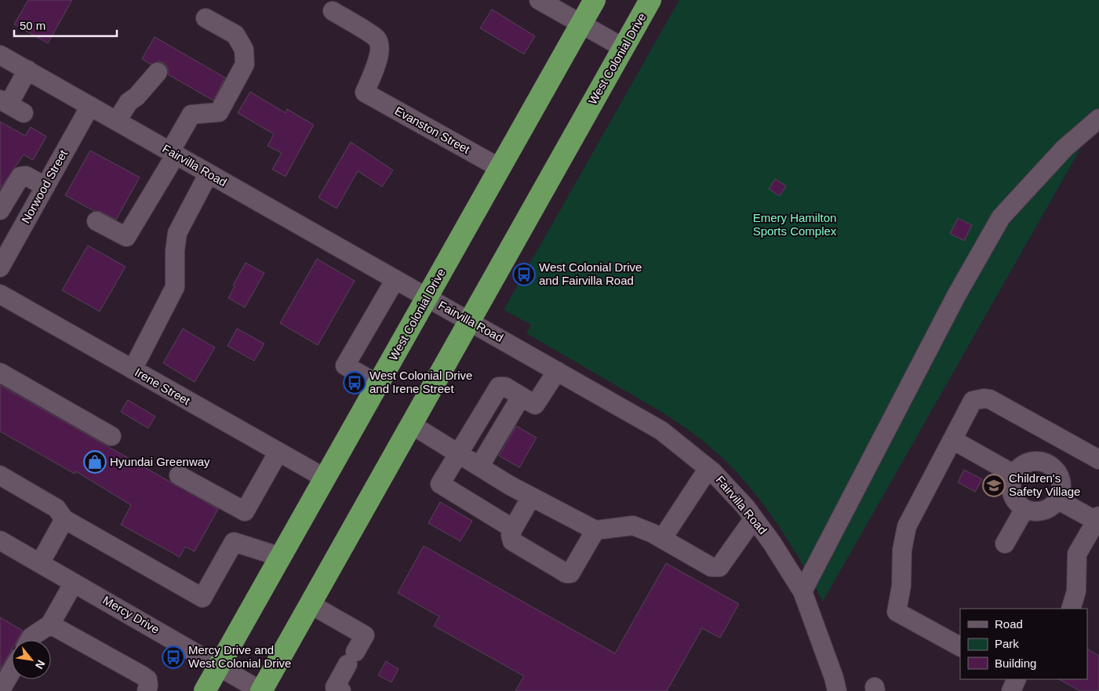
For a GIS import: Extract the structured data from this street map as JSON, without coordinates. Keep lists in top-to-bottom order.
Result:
{
  "streets": {
    "highway": ["West Colonial Drive"],
    "street": [
      "Evanston Street",
      "Fairvilla Road",
      "Norwood Street",
      "Irene Street",
      "Mercy Drive"
    ]
  },
  "crossings": [
    ["West Colonial Drive", "Evanston Street"],
    ["West Colonial Drive", "Fairvilla Road"],
    ["West Colonial Drive", "Irene Street"],
    ["West Colonial Drive", "Mercy Drive"],
    ["Fairvilla Road", "Norwood Street"]
  ],
  "parks": ["Emery Hamilton Sports Complex"],
  "places": {
    "bus stop": ["West Colonial Drive and Fairvilla Road", "West Colonial Drive and Irene Street", "Mercy Drive and West Colonial Drive"],
    "shop": ["Hyundai Greenway"],
    "school or university": ["Children's Safety Village"]
  },
  "legend": ["Road", "Park", "Building"],
  "scale_bar": "50 m",
  "north": "bottom right"
}
